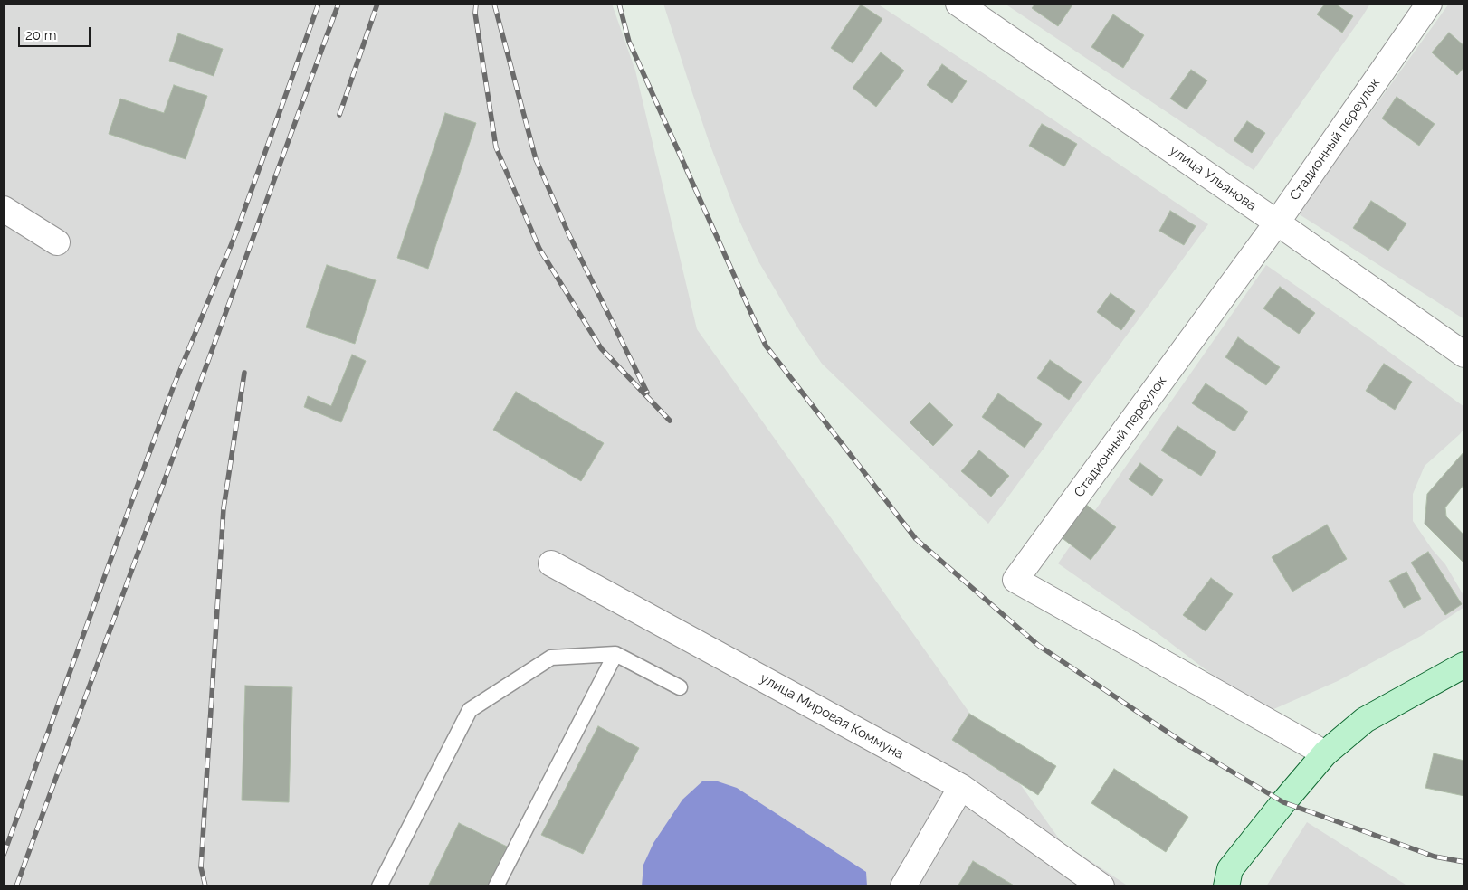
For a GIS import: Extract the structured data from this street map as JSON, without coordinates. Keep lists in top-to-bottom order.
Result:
{
  "streets": {
    "street": ["Стадионный переулок", "улица Ульянова", "улица Мировая Коммуна"]
  },
  "crossings": [
    ["Стадионный переулок", "улица Ульянова"]
  ],
  "scale_bar": "20 m"
}
